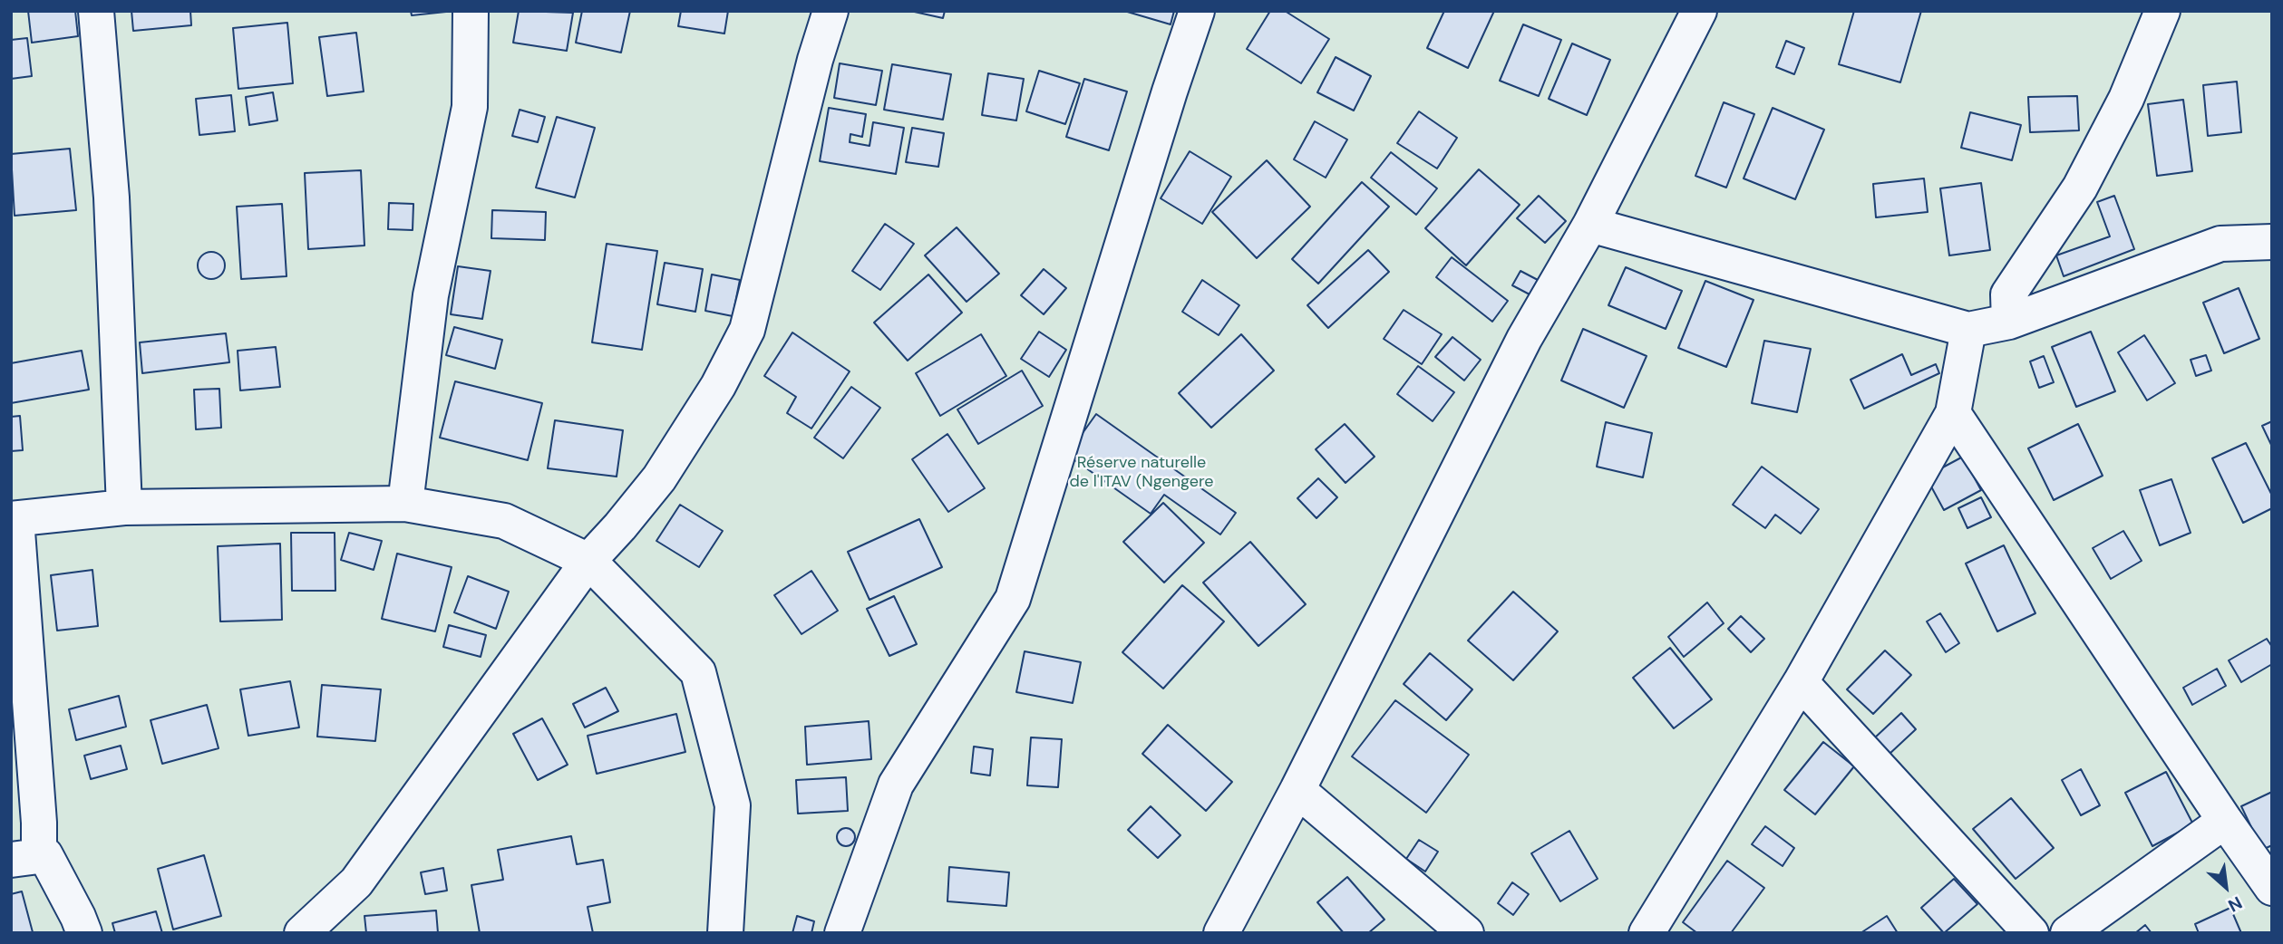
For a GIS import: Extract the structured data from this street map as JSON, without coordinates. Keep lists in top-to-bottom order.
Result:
{
  "parks": ["Réserve naturelle de l'ITAV (Ngengere"],
  "north": "bottom right"
}
